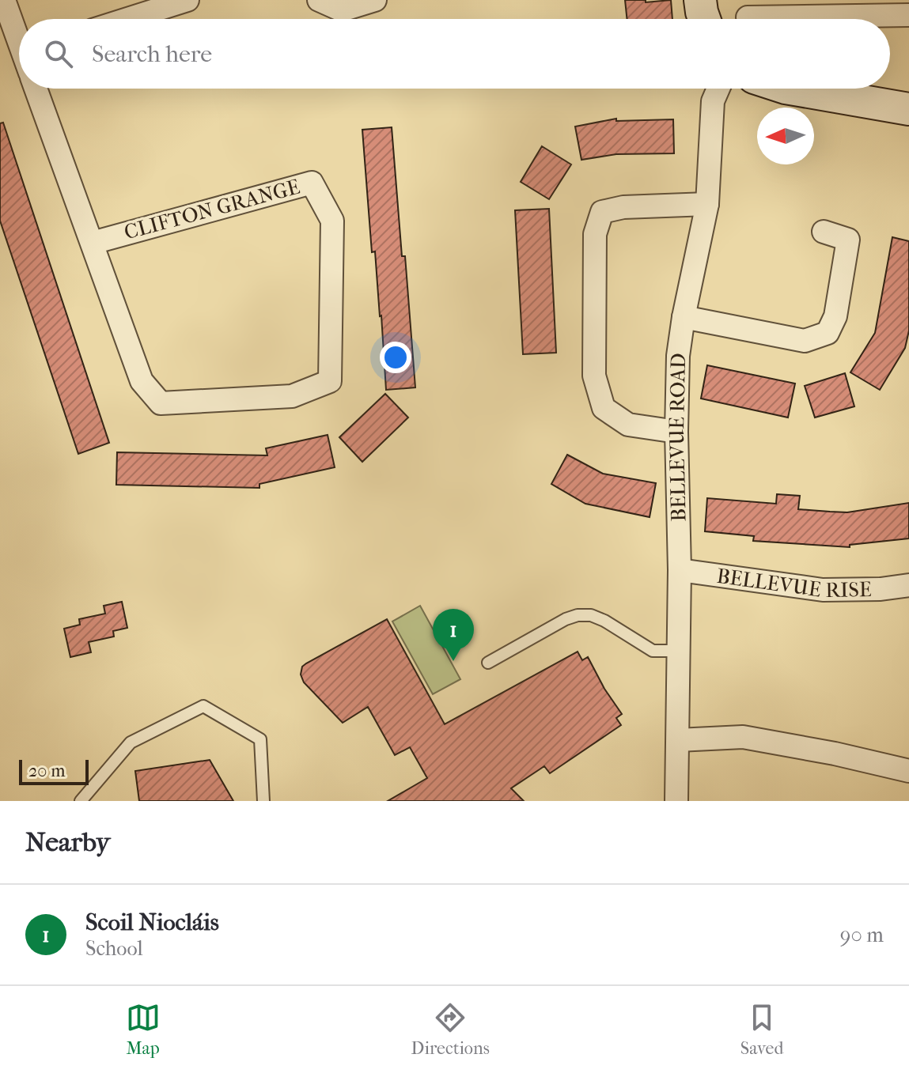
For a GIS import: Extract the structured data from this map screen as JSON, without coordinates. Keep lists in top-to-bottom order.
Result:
{
  "streets": {
    "street": ["CLIFTON GRANGE", "BELLEVUE ROAD", "BELLEVUE RISE"]
  },
  "crossings": [
    ["BELLEVUE ROAD", "BELLEVUE RISE"]
  ],
  "scale_bar": "20 m",
  "north": "left",
  "page": {
    "search": "Search here",
    "pins": "1",
    "scale": "20 m",
    "heading": "Nearby",
    "list": [
      {
        "mark": "1",
        "name": "Scoil Niocláis",
        "note": "School",
        "value": "90 m"
      }
    ],
    "nav": ["Map", "Directions", "Saved"]
  }
}
